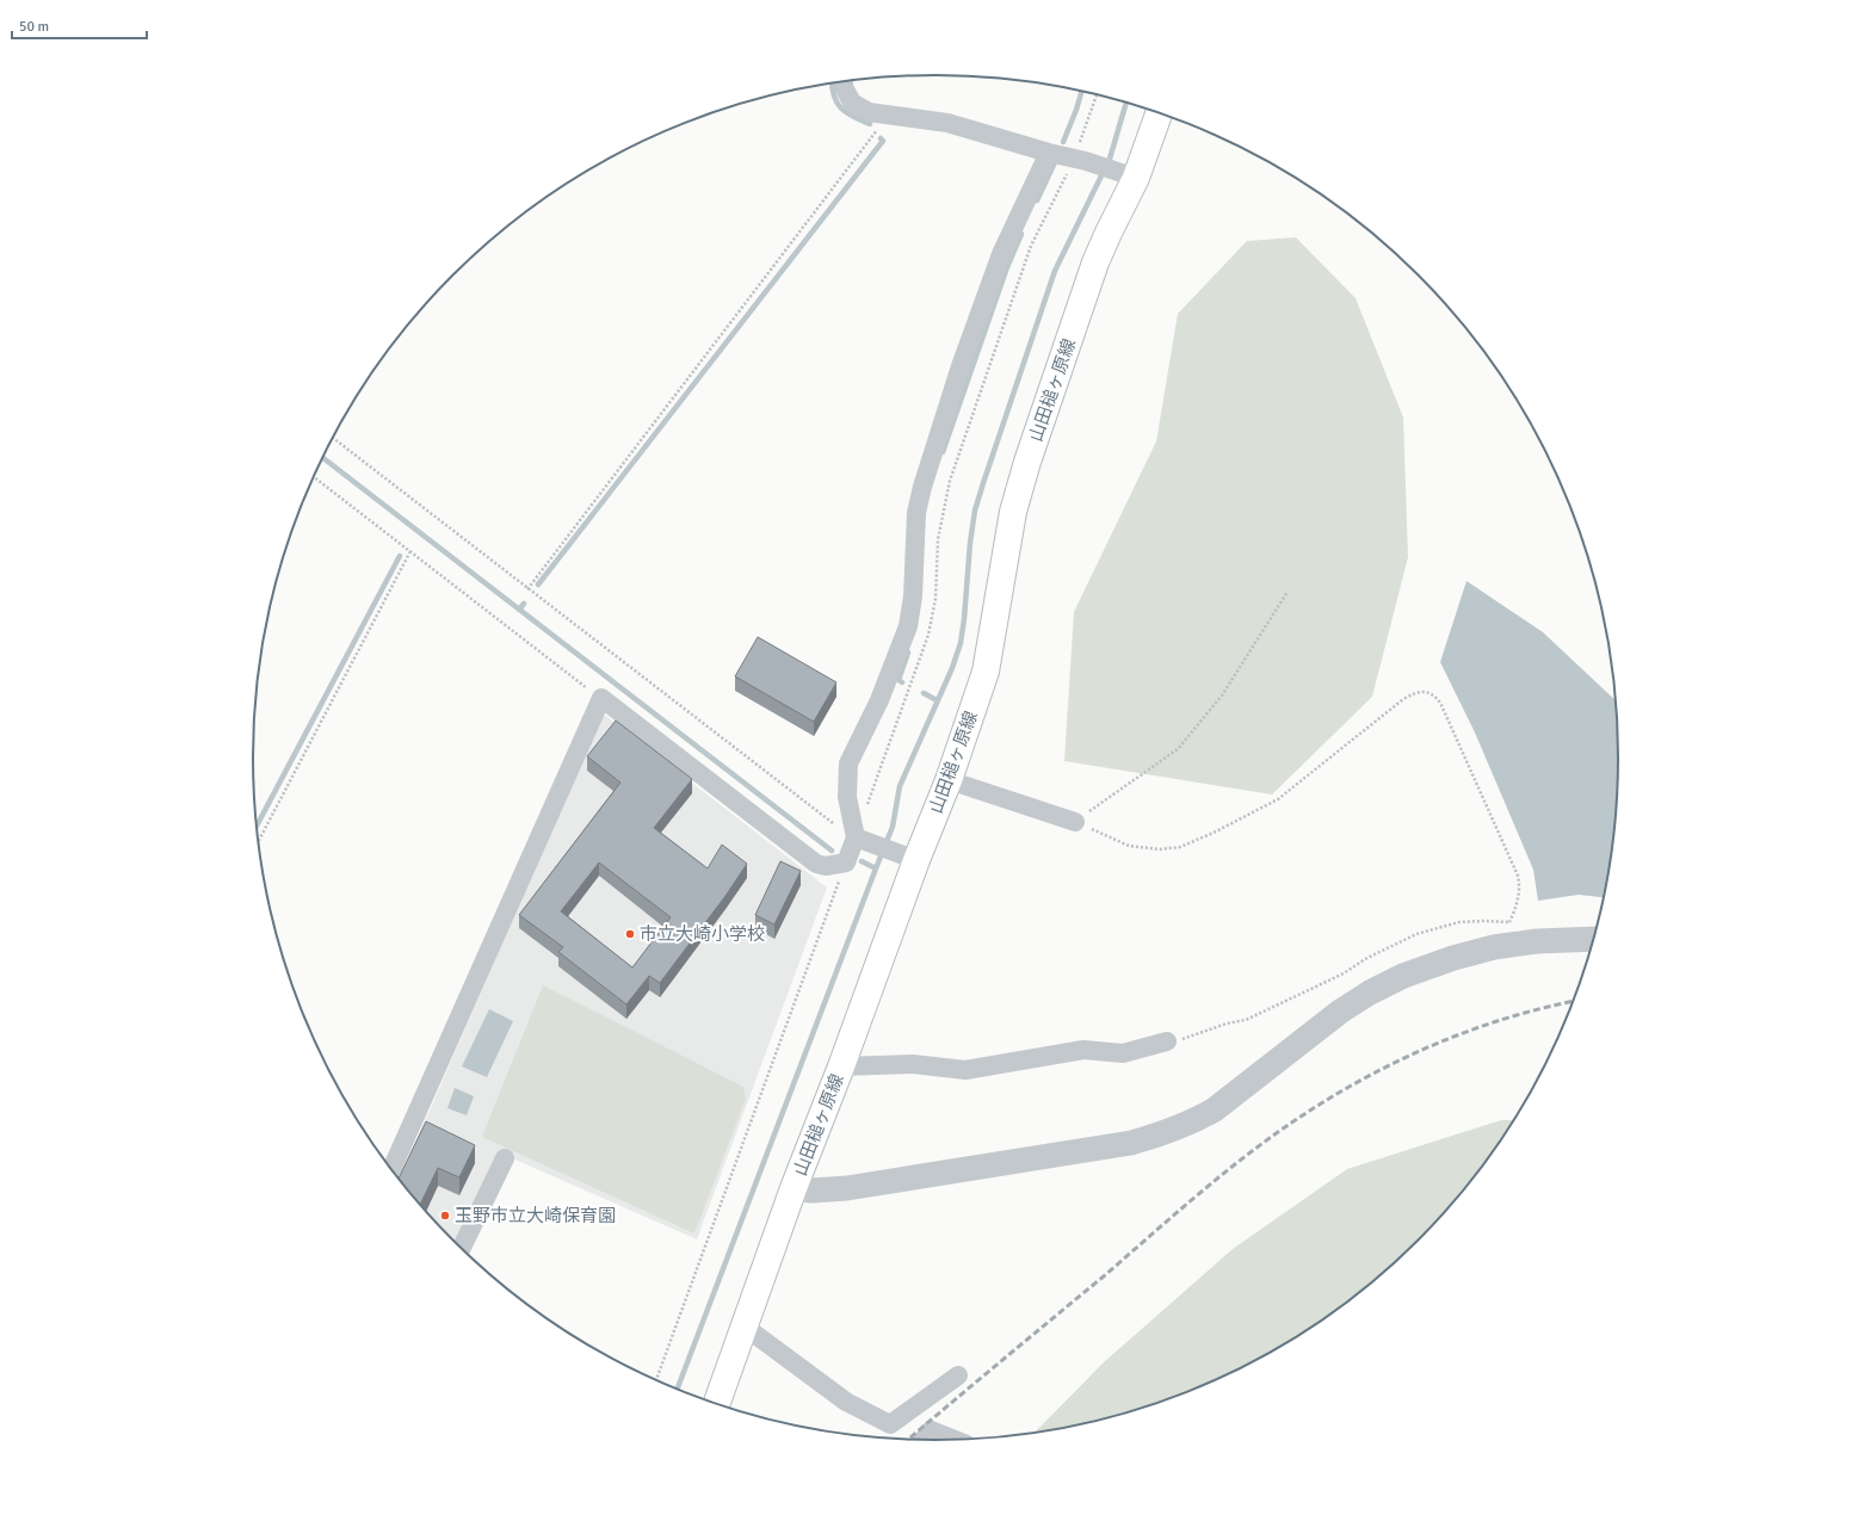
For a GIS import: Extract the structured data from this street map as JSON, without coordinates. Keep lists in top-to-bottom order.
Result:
{
  "streets": {
    "main road": ["山田槌ヶ原線"]
  },
  "places": ["市立大崎小学校", "玉野市立大崎保育園"],
  "scale_bar": "50 m"
}
